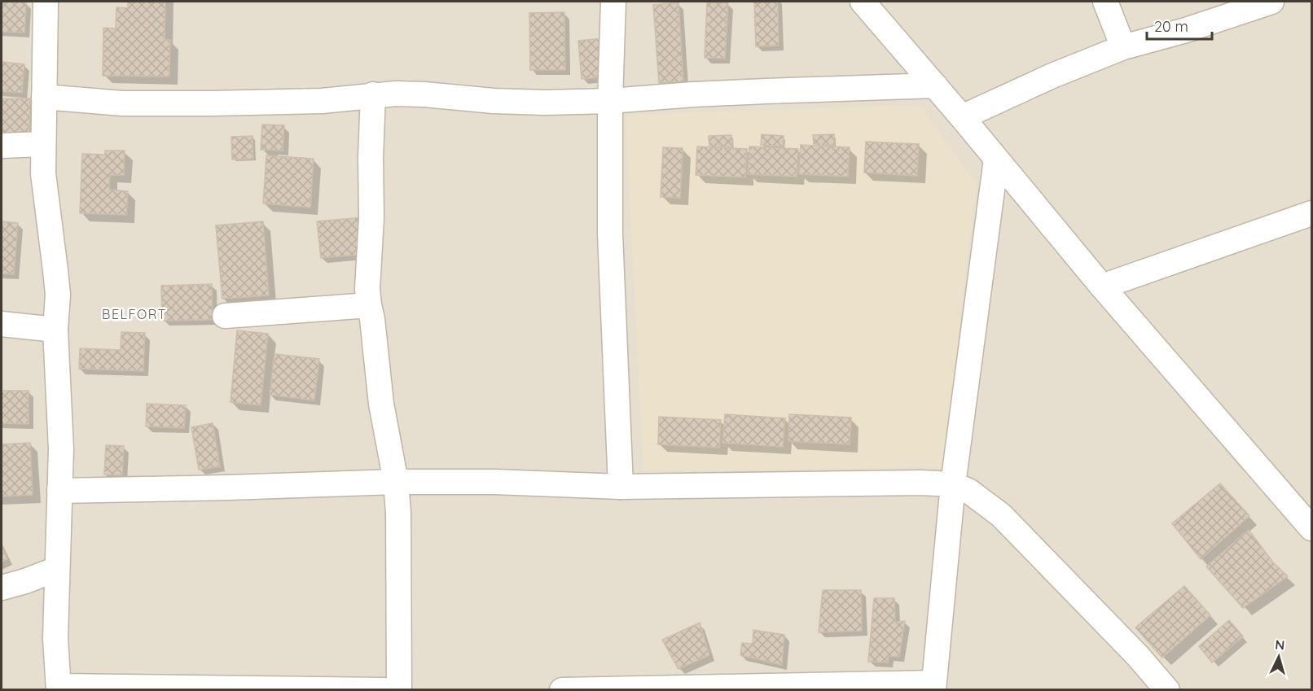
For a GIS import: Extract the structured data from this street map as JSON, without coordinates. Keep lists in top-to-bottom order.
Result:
{
  "districts": ["BELFORT"],
  "scale_bar": "20 m",
  "north": "top"
}
